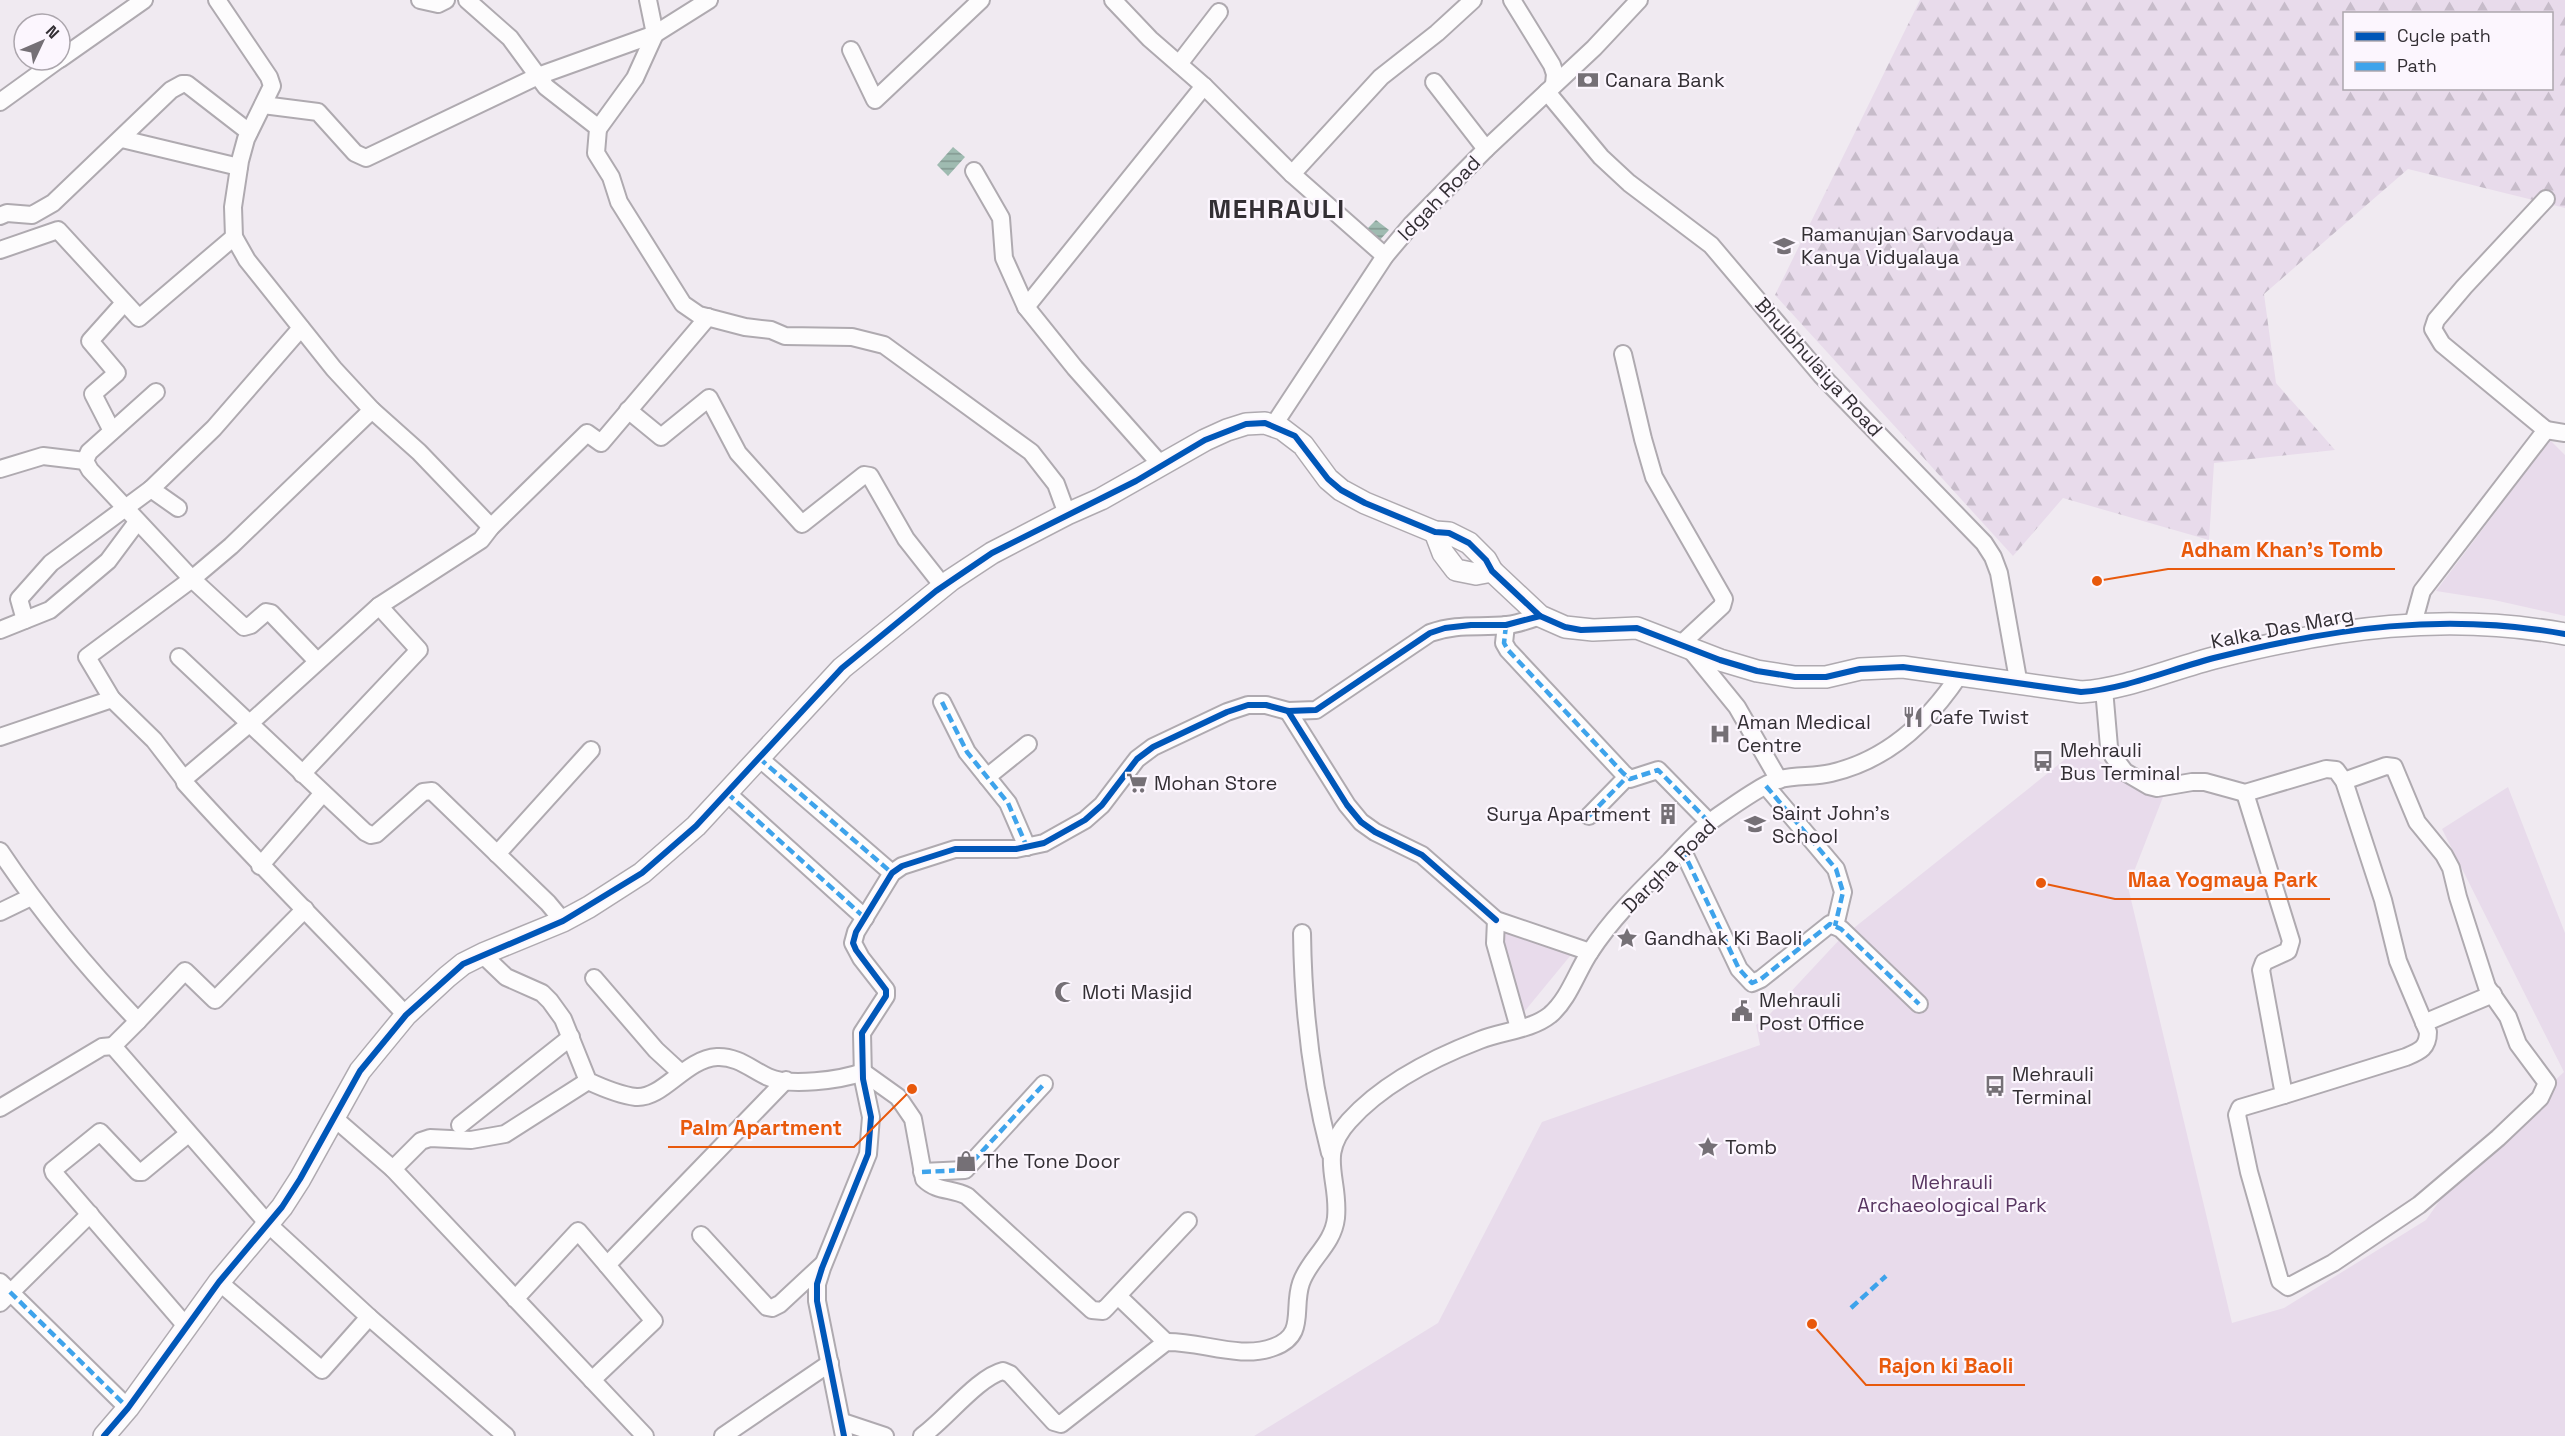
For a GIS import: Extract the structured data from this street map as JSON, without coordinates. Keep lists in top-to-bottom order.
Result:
{
  "streets": {
    "street": [
      "Idgah Road",
      "Bhulbhulaiya Road",
      "Kalka Das Marg",
      "Dargha Road"
    ]
  },
  "crossings": [
    ["Idgah Road", "Bhulbhulaiya Road"],
    ["Bhulbhulaiya Road", "Kalka Das Marg"]
  ],
  "districts": ["MEHRAULI"],
  "parks": ["Mehrauli Archaeological Park"],
  "places": {
    "bank": ["Canara Bank"],
    "school or university": ["Ramanujan Sarvodaya Kanya Vidyalaya", "Saint John's School"],
    "other": [
      "Adham Khan's Tomb",
      "Maa Yogmaya Park",
      "Palm Apartment",
      "Rajon ki Baoli"
    ],
    "restaurant": ["Cafe Twist"],
    "hospital": ["Aman Medical Centre"],
    "bus stop": ["Mehrauli Bus Terminal", "Mehrauli Terminal"],
    "supermarket": ["Mohan Store"],
    "building": ["Surya Apartment"],
    "place": ["Gandhak Ki Baoli", "Tomb"],
    "mosque": ["Moti Masjid"],
    "public building": ["Mehrauli Post Office"],
    "shop": ["The Tone Door"]
  },
  "legend": ["Cycle path", "Path"],
  "north": "top right"
}
